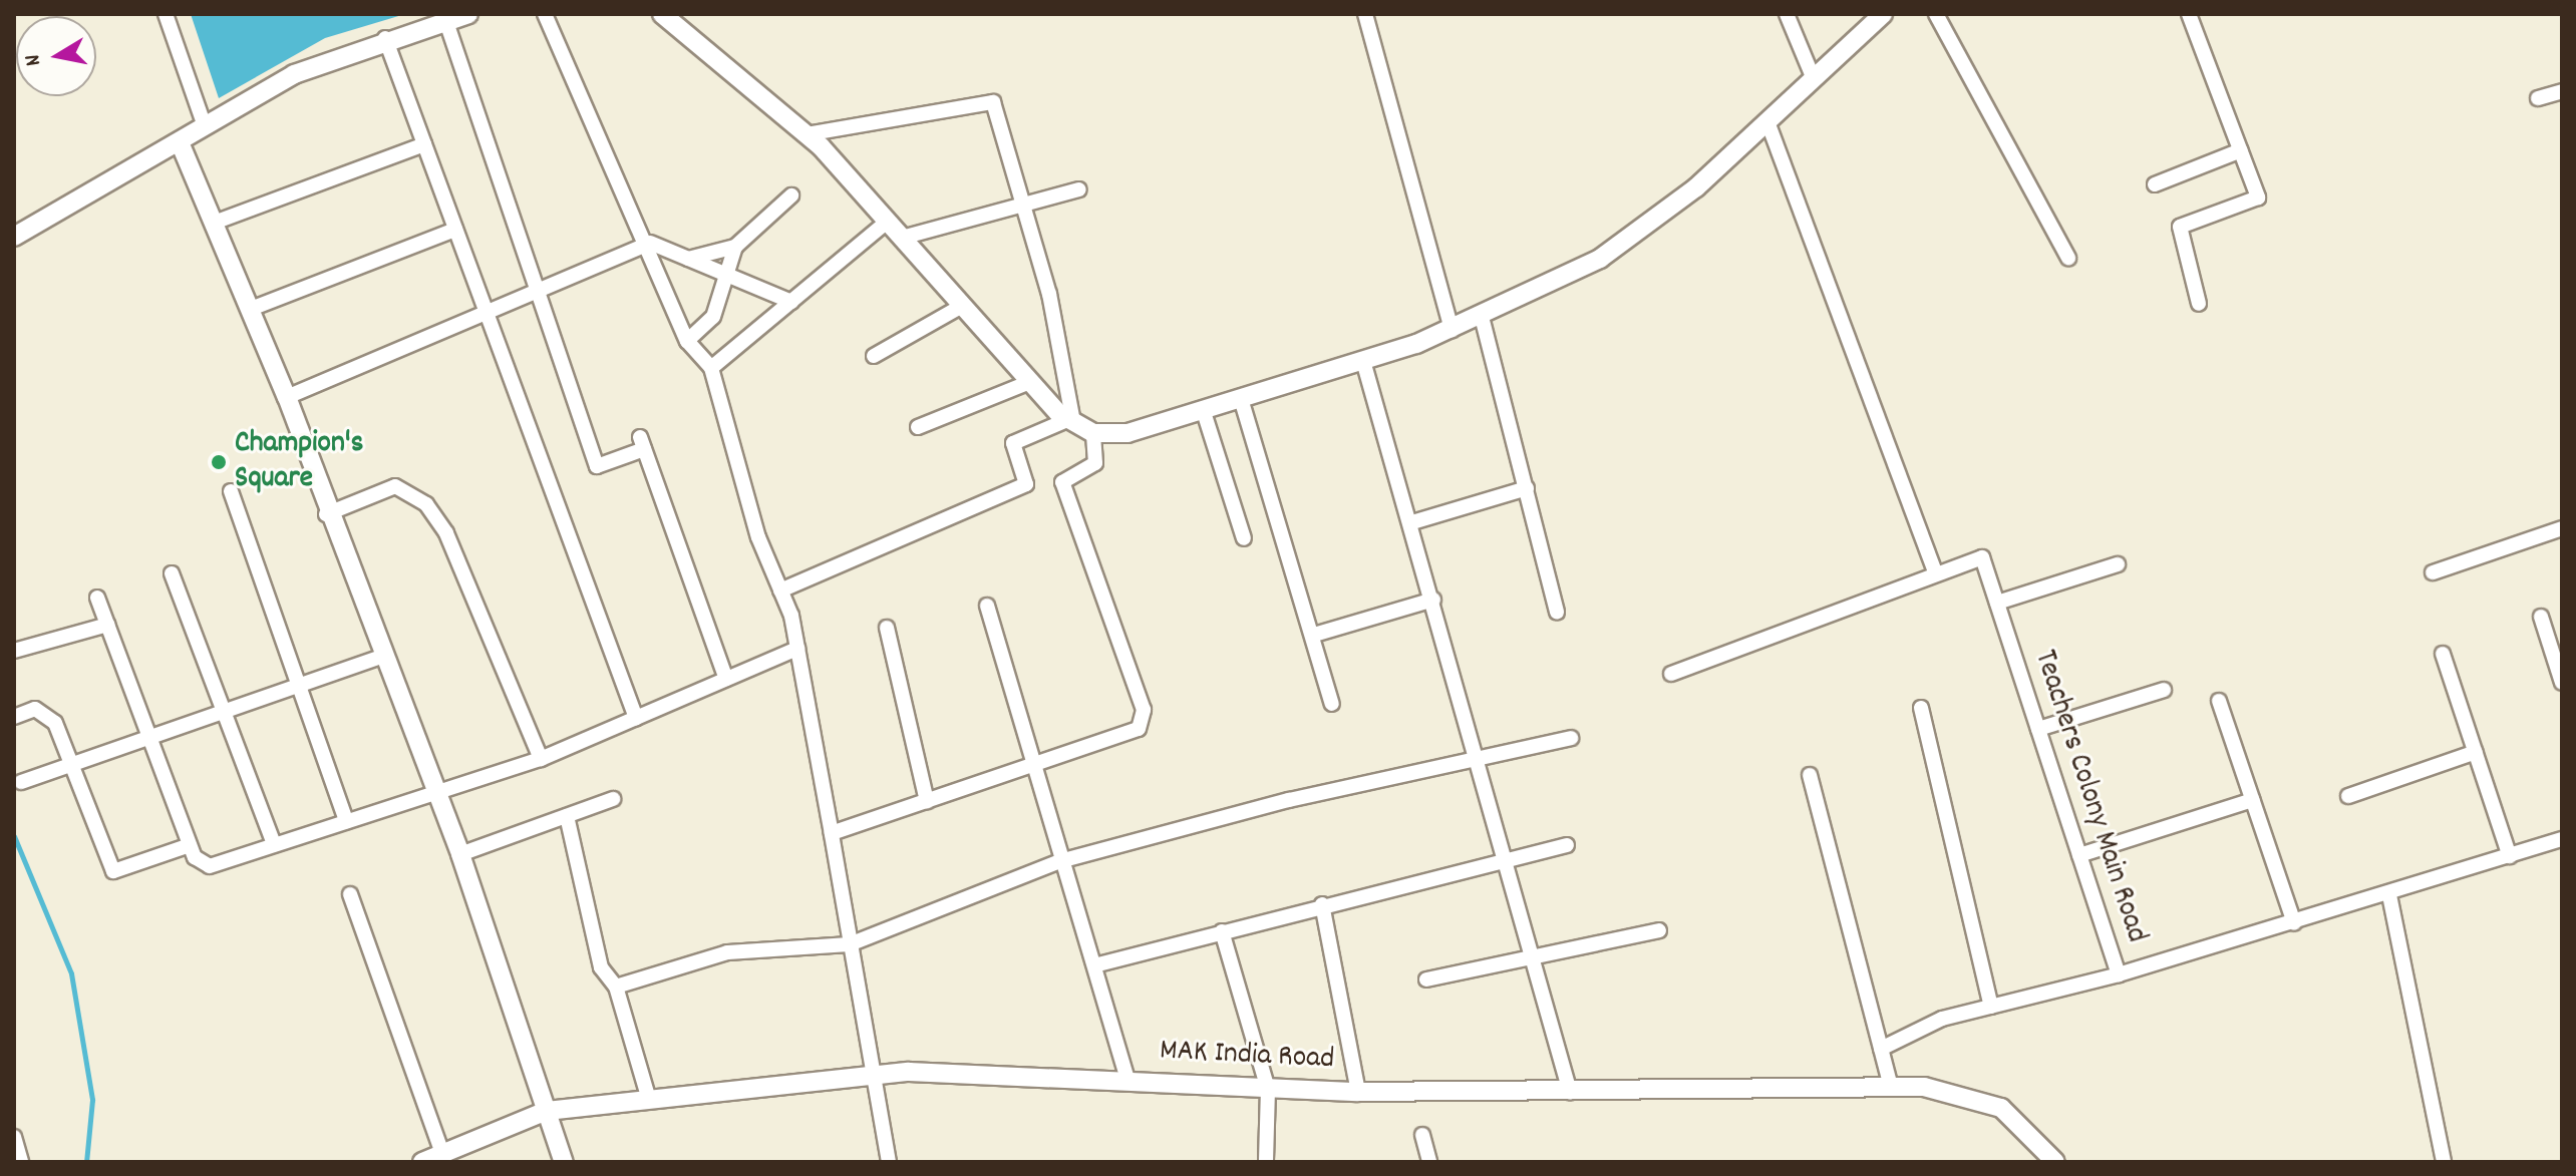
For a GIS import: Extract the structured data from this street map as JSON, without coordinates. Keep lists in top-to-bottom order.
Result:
{
  "streets": {
    "street": ["Teachers Colony Main Road", "MAK India Road"]
  },
  "places": ["Champion's Square"],
  "north": "left"
}
